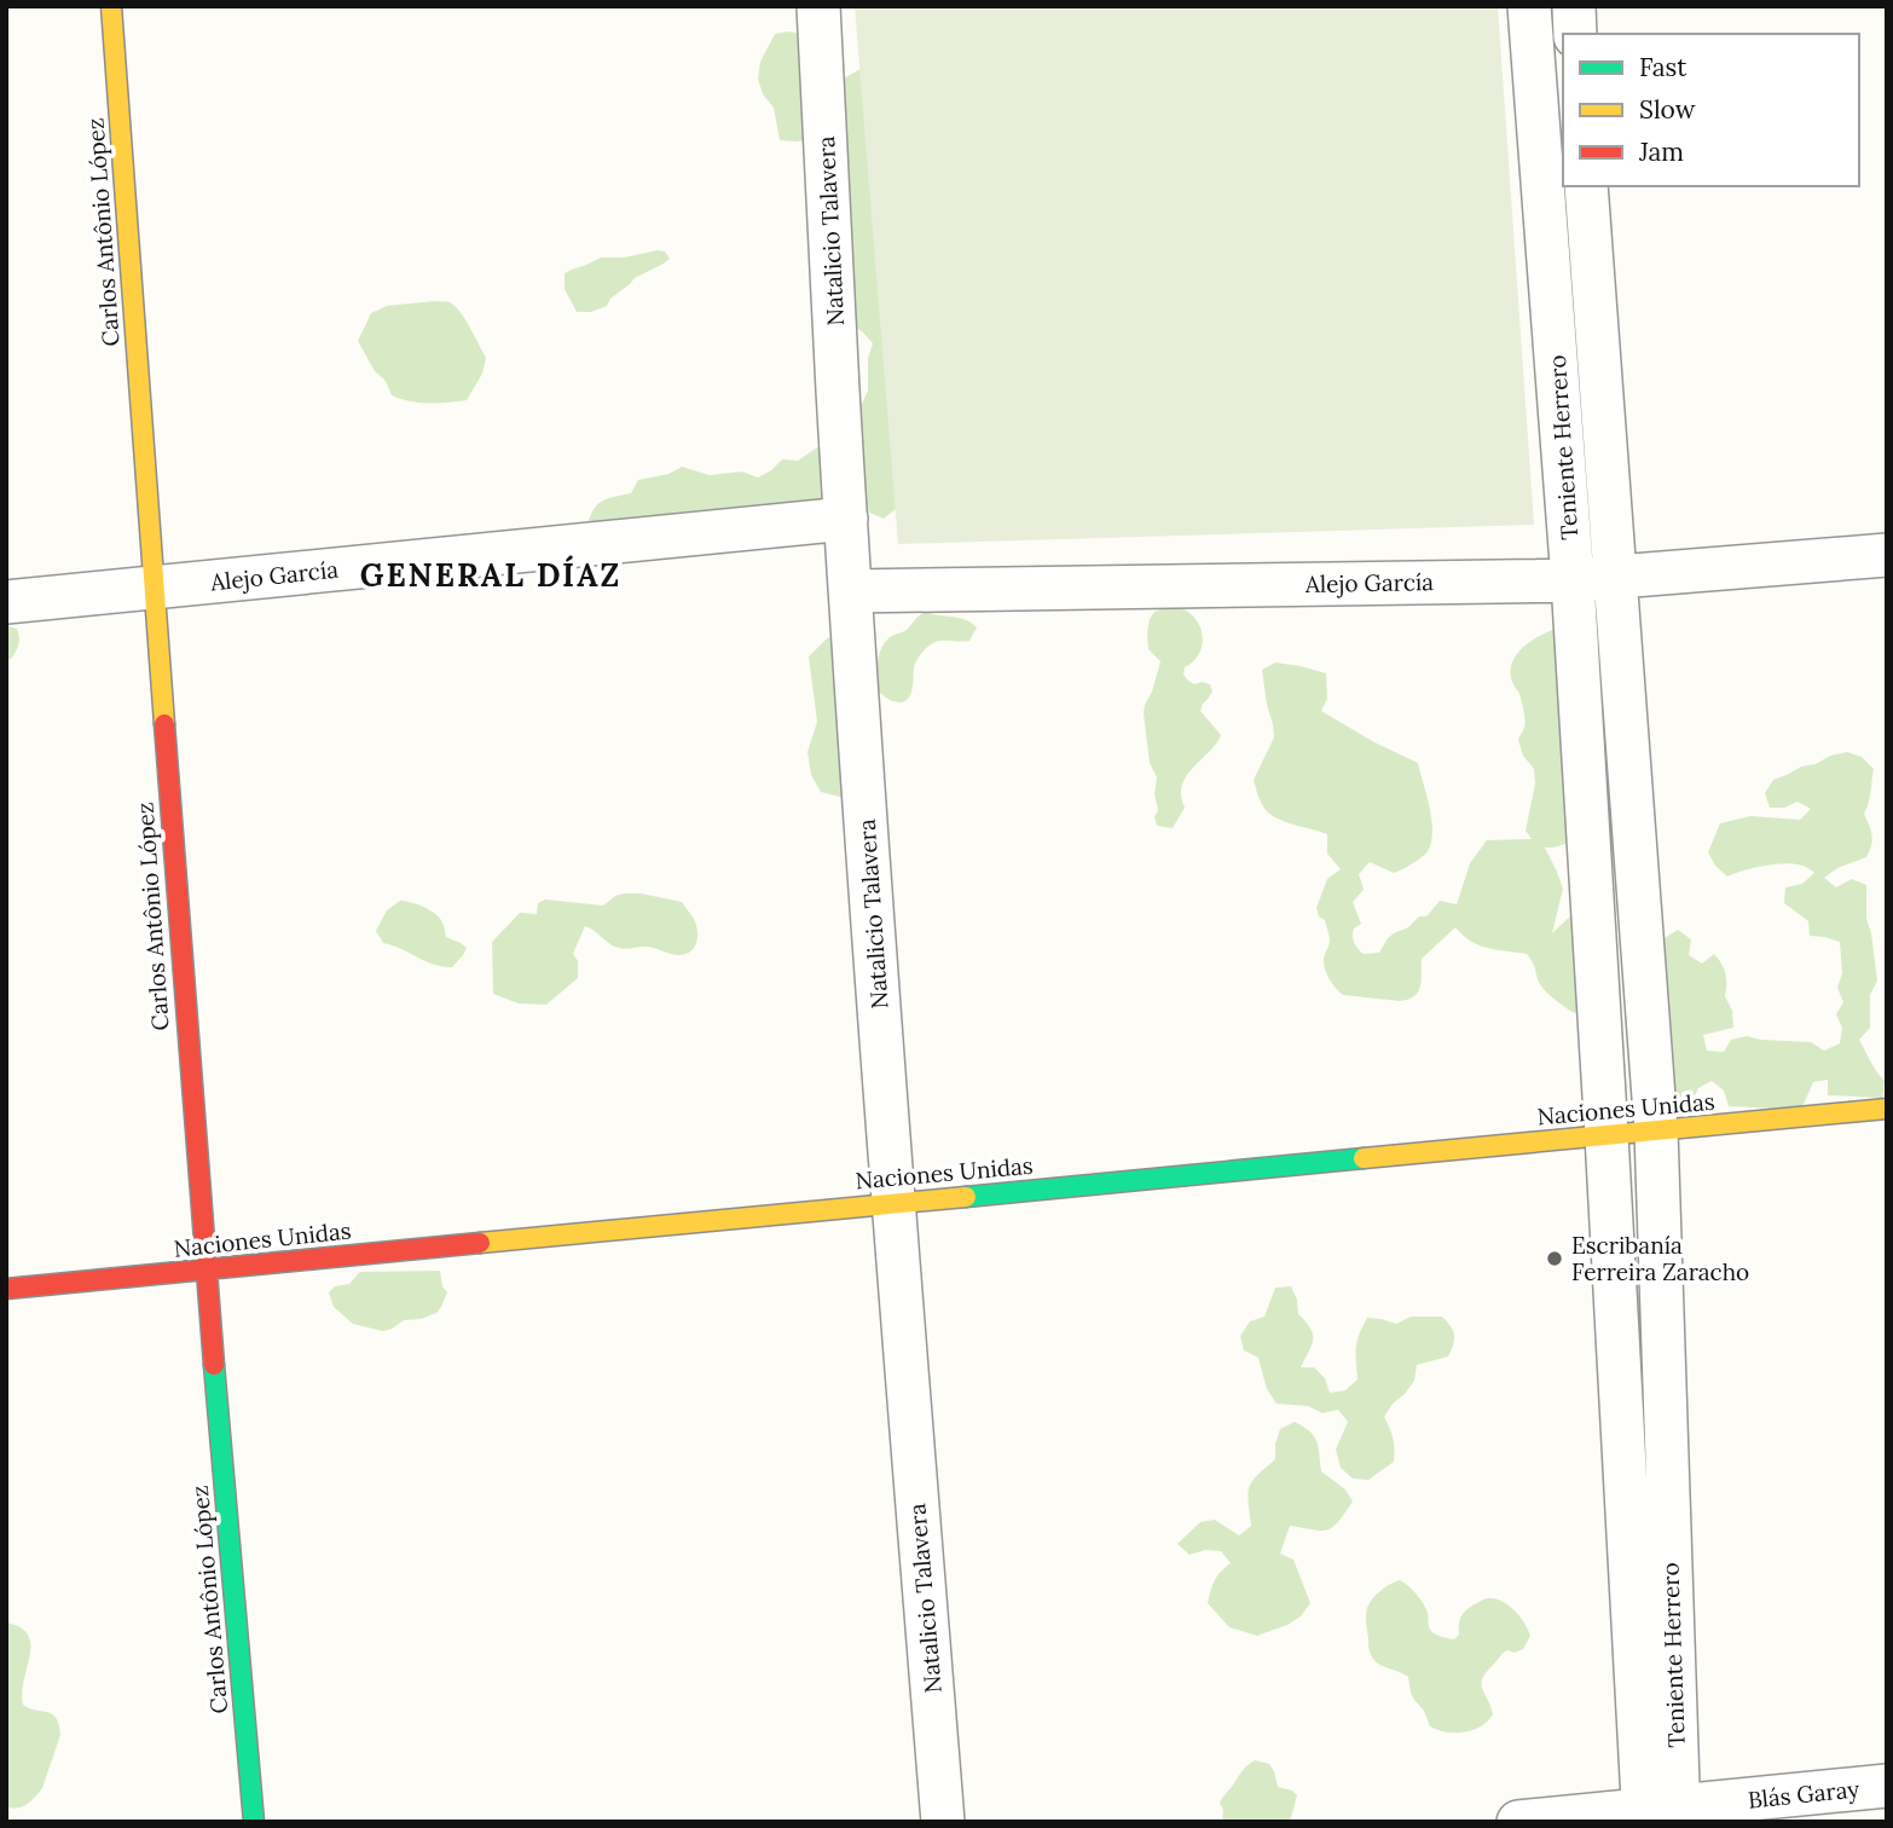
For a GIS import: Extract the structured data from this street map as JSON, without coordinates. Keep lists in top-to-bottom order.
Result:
{
  "streets": {
    "street": [
      "Natalicio Talavera",
      "Carlos Antônio López",
      "Teniente Herrero",
      "Alejo García",
      "Naciones Unidas",
      "Blás Garay"
    ]
  },
  "crossings": [
    ["Natalicio Talavera", "Alejo García"],
    ["Natalicio Talavera", "Naciones Unidas"],
    ["Carlos Antônio López", "Alejo García"],
    ["Carlos Antônio López", "Naciones Unidas"],
    ["Teniente Herrero", "Alejo García"],
    ["Teniente Herrero", "Naciones Unidas"],
    ["Teniente Herrero", "Blás Garay"]
  ],
  "districts": ["GENERAL DÍAZ"],
  "places": ["Escribanía Ferreira Zaracho"],
  "legend": ["Fast", "Slow", "Jam"]
}
